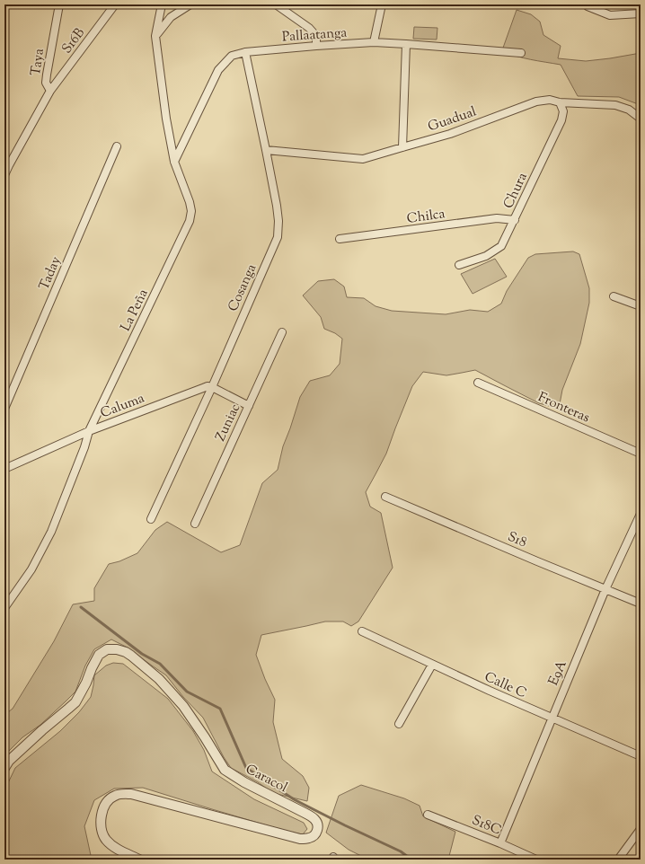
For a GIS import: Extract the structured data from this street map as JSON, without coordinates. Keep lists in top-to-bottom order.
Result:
{
  "streets": {
    "street": [
      "Pallaatanga",
      "S16B",
      "Taya",
      "Guadual",
      "Chura",
      "Chilca",
      "Taday",
      "Cosanga",
      "La Peña",
      "Caluma",
      "Fronteras",
      "Zuniac",
      "S18",
      "E9A",
      "Calle C",
      "Caracol",
      "S18C"
    ]
  },
  "crossings": [
    ["Pallaatanga", "Cosanga"],
    ["Pallaatanga", "La Peña"],
    ["S16B", "Taya"],
    ["Guadual", "Chura"],
    ["Guadual", "Cosanga"],
    ["Chura", "Chilca"],
    ["Cosanga", "Caluma"],
    ["La Peña", "Caluma"],
    ["S18", "E9A"],
    ["E9A", "Calle C"],
    ["E9A", "S18C"]
  ]
}
